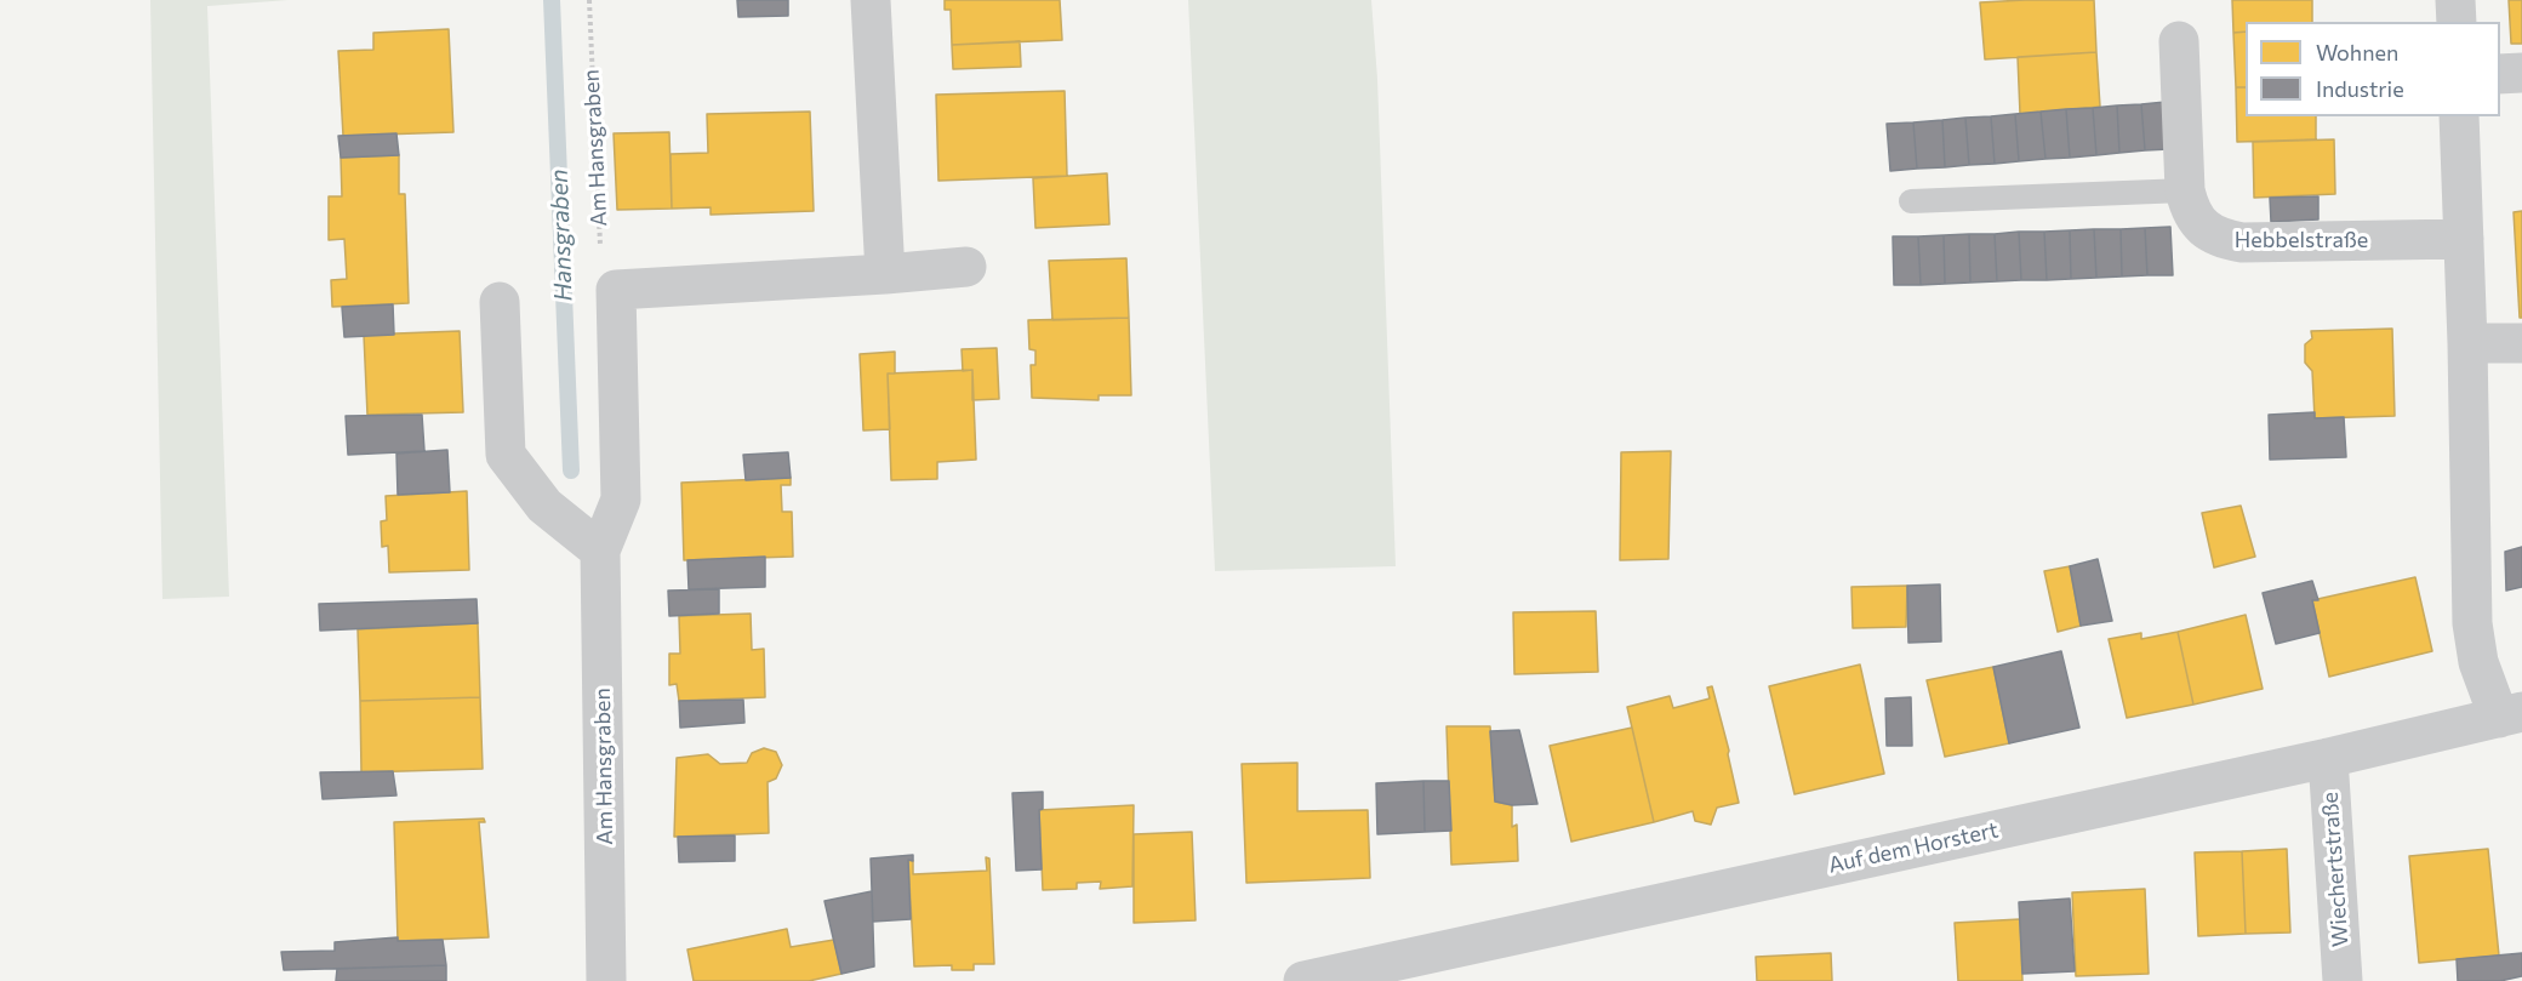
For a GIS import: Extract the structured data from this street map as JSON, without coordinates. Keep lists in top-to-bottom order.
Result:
{
  "streets": {
    "street": [
      "Am Hansgraben",
      "Hebbelstraße",
      "Auf dem Horstert",
      "Wiechertstraße"
    ]
  },
  "crossings": [
    ["Auf dem Horstert", "Wiechertstraße"]
  ],
  "water": ["Hansgraben"],
  "legend": ["Wohnen", "Industrie"]
}
